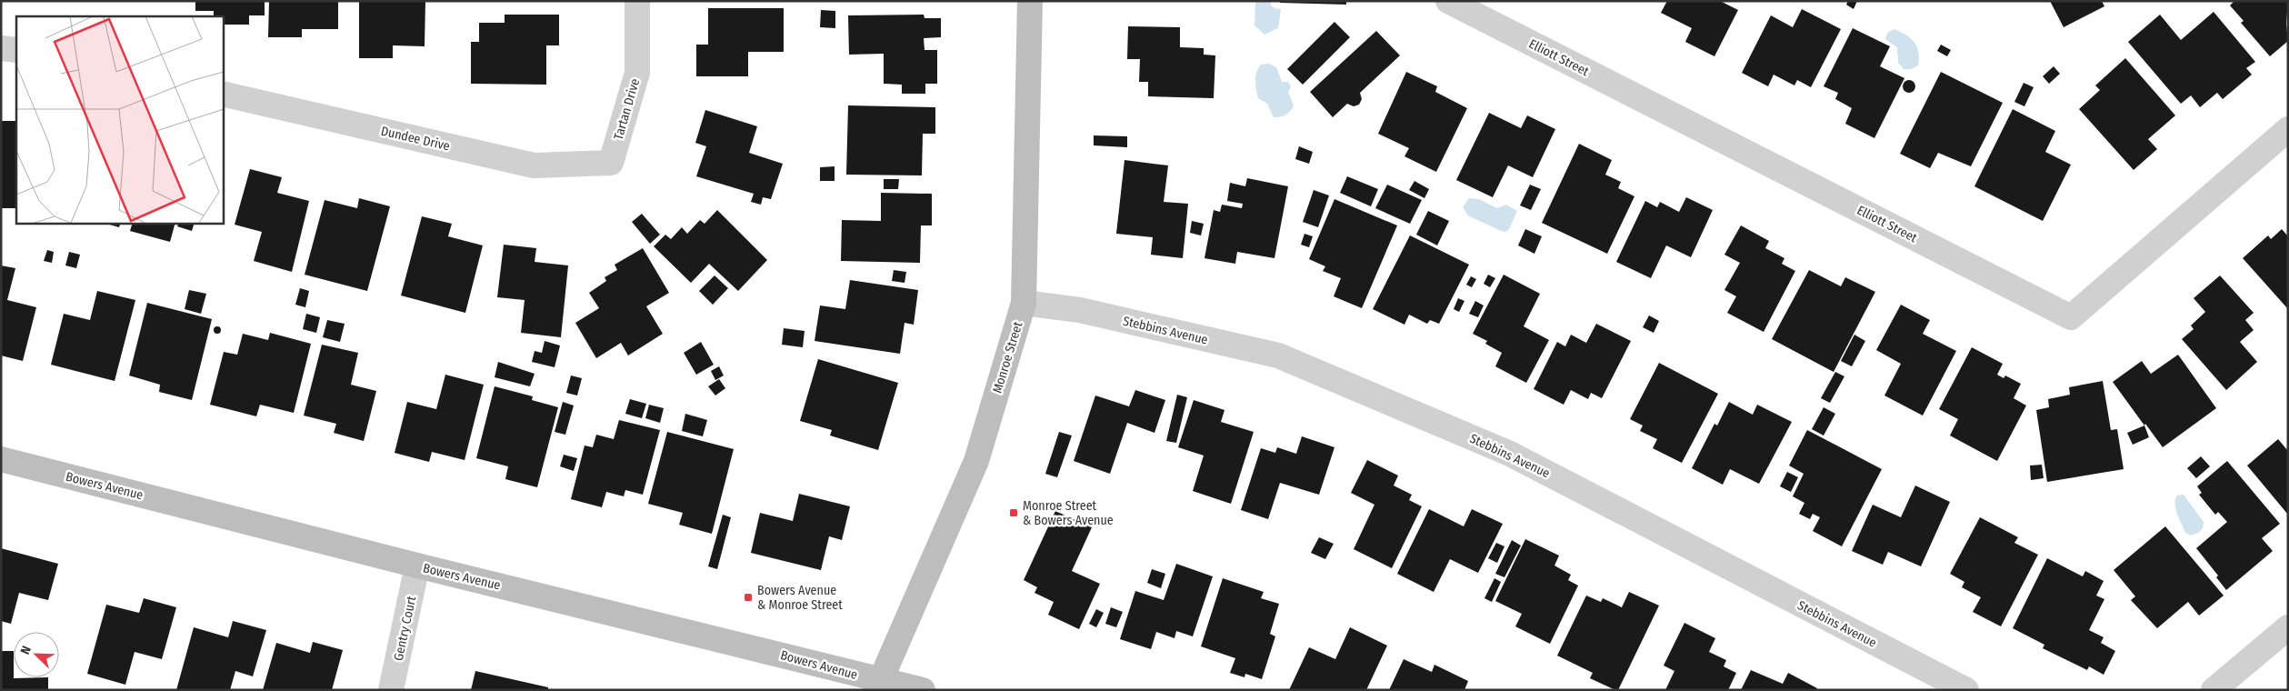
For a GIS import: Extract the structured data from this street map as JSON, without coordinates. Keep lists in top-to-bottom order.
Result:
{
  "streets": {
    "main road": ["Monroe Street", "Bowers Avenue"],
    "street": [
      "Elliott Street",
      "Tartan Drive",
      "Dundee Drive",
      "Stebbins Avenue",
      "Gentry Court"
    ]
  },
  "crossings": [
    ["Tartan Drive", "Dundee Drive"],
    ["Stebbins Avenue", "Monroe Street"],
    ["Monroe Street", "Bowers Avenue"],
    ["Bowers Avenue", "Gentry Court"]
  ],
  "places": {
    "transit": ["Monroe Street & Bowers Avenue", "Bowers Avenue & Monroe Street"]
  },
  "north": "top left"
}
